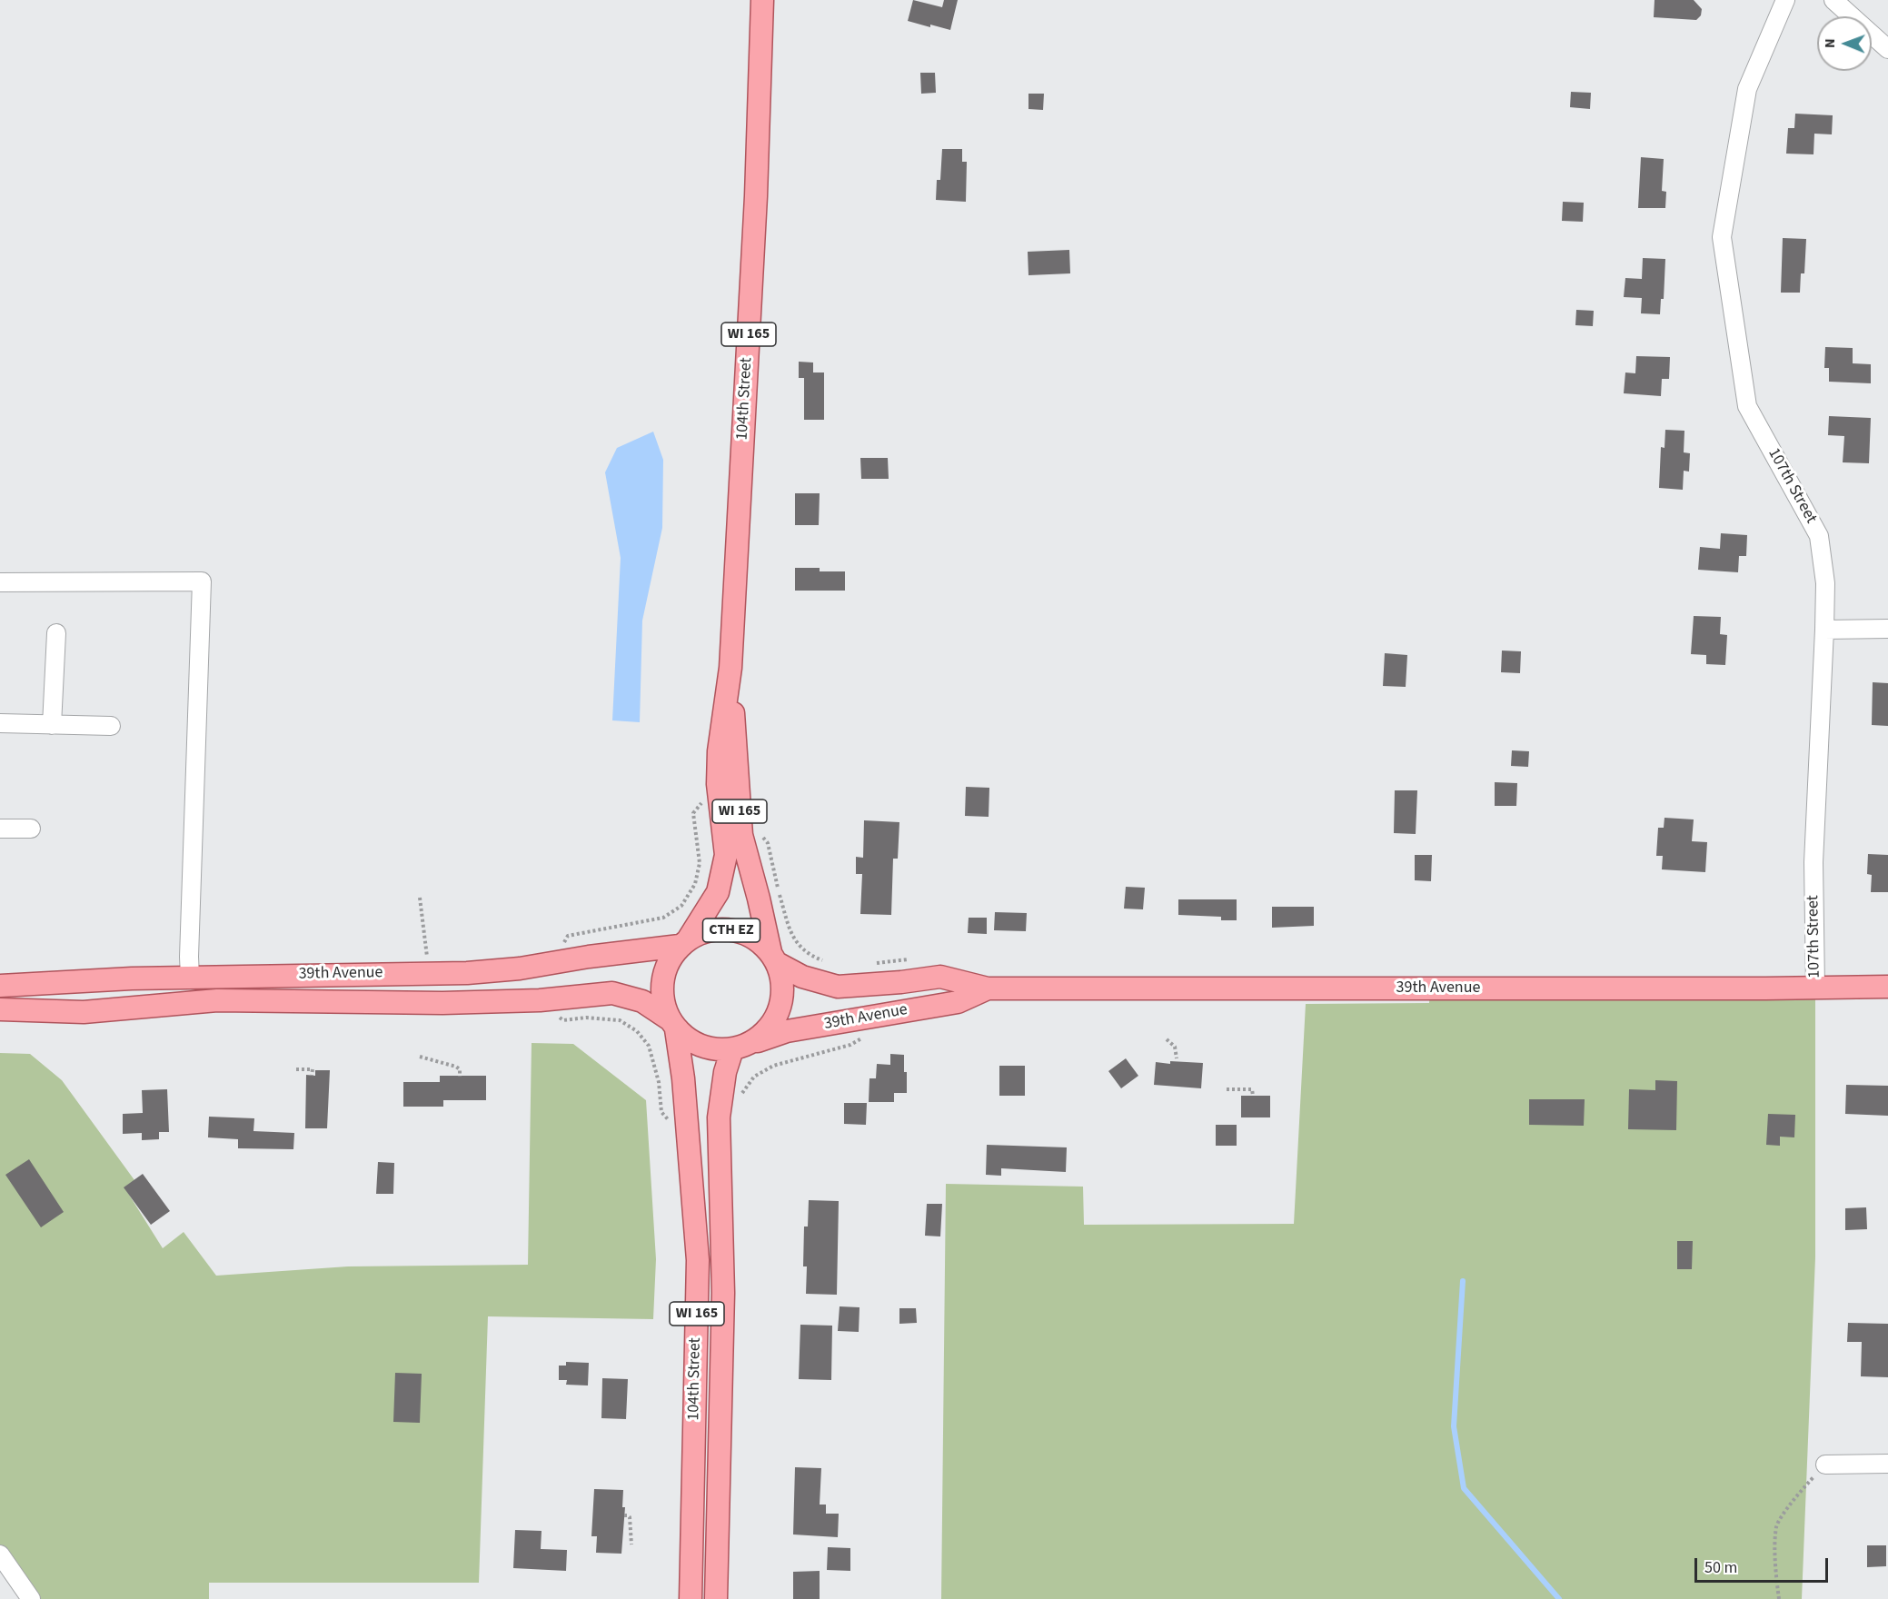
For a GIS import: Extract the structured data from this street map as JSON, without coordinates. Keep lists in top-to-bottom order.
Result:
{
  "streets": {
    "main road": [
      "WI 165",
      "104th Street",
      "CTH EZ",
      "39th Avenue"
    ],
    "street": ["107th Street"]
  },
  "crossings": [
    ["WI 165", "104th Street"],
    ["WI 165", "CTH EZ"],
    ["WI 165", "39th Avenue"],
    ["104th Street", "CTH EZ"],
    ["104th Street", "39th Avenue"],
    ["107th Street", "39th Avenue"],
    ["CTH EZ", "39th Avenue"]
  ],
  "scale_bar": "50 m",
  "north": "left"
}
